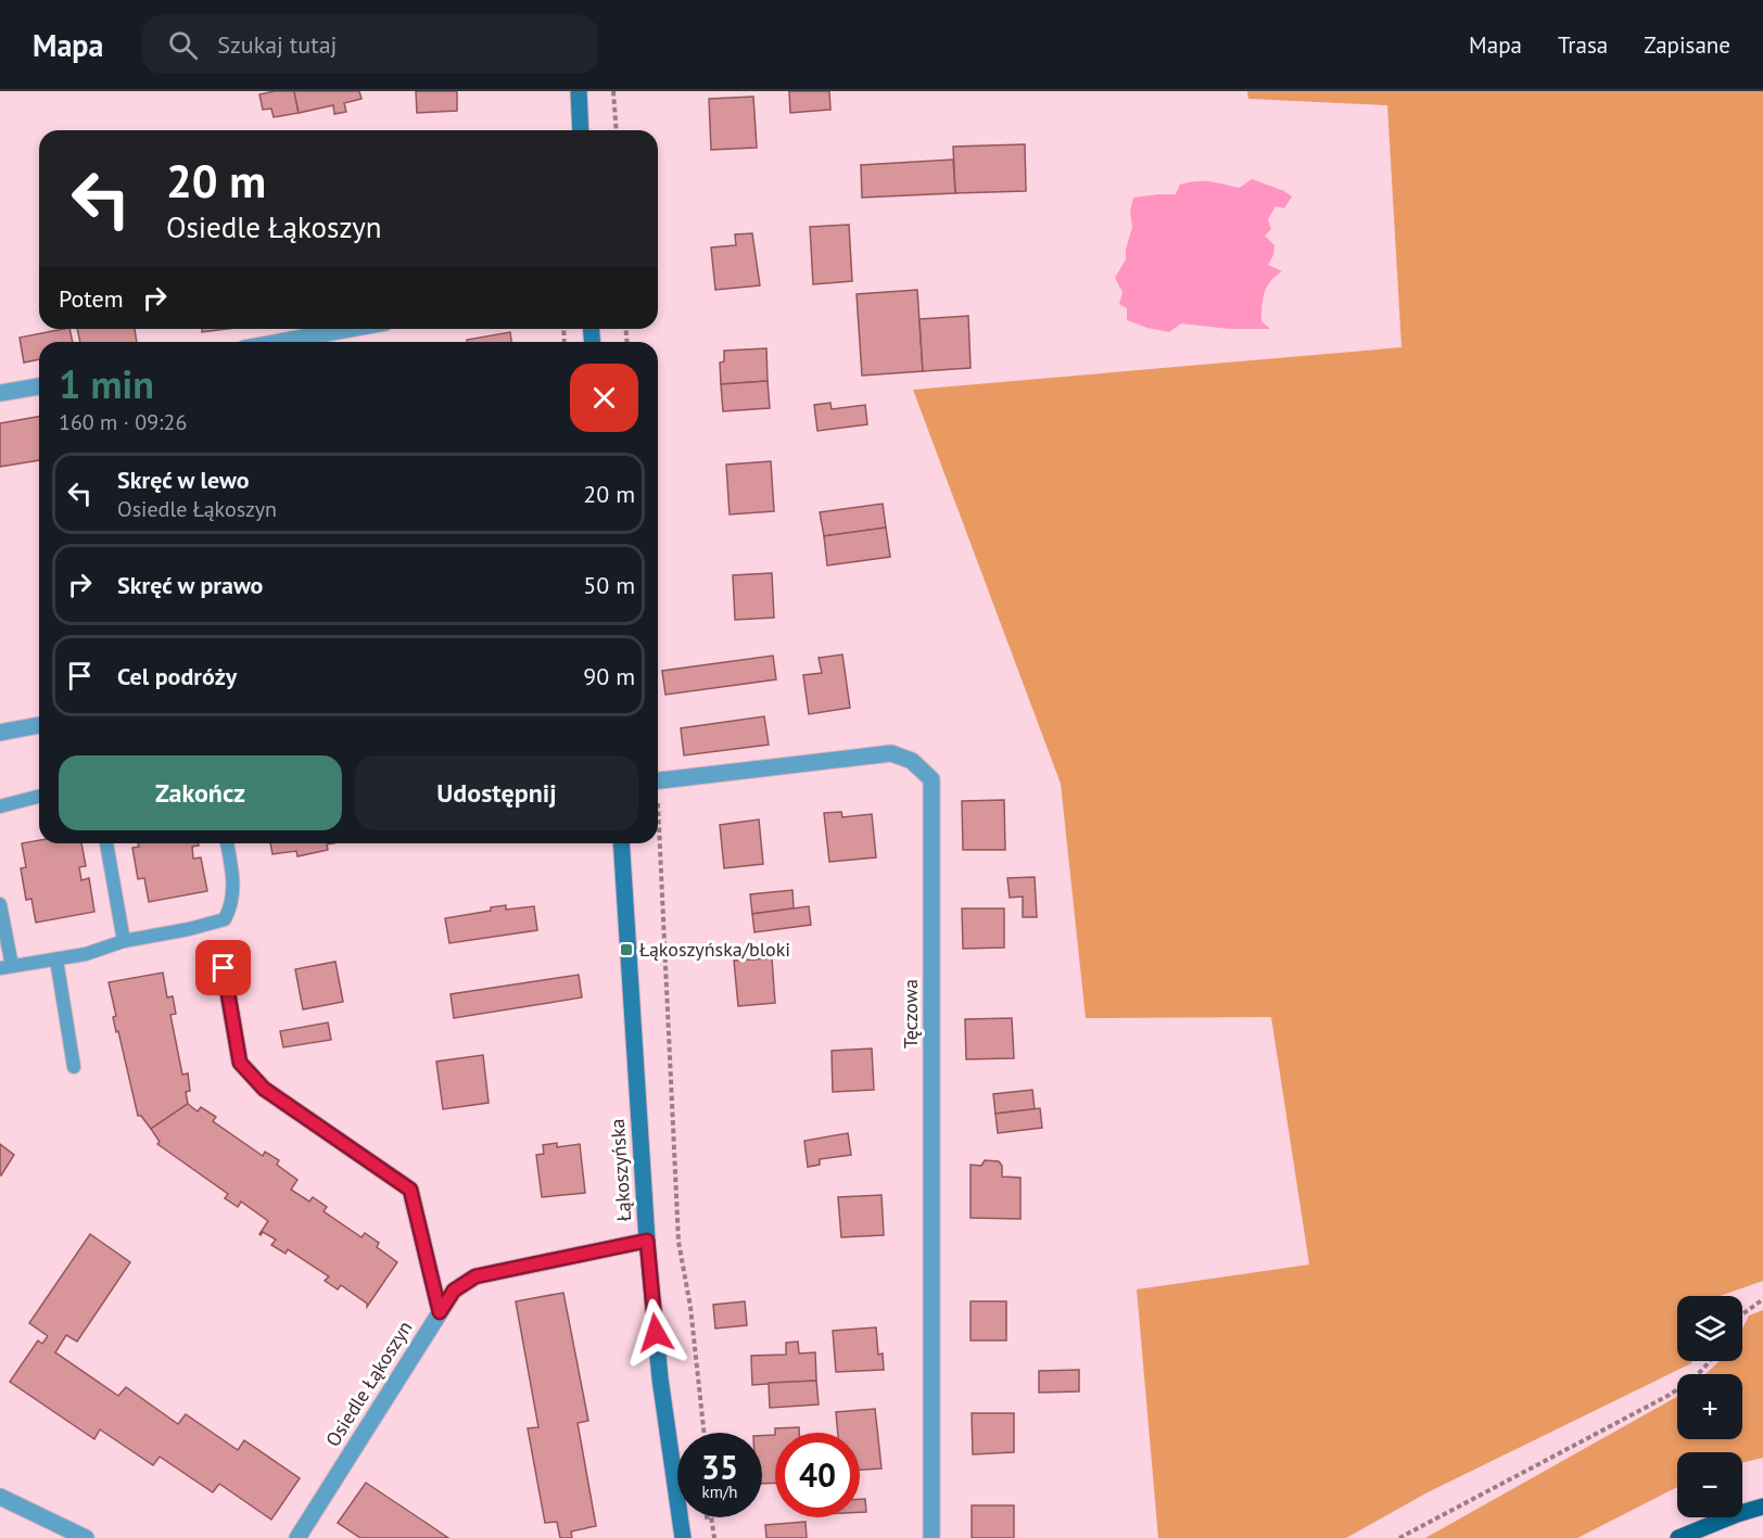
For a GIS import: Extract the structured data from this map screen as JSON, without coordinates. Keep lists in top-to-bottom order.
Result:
{
  "streets": {
    "street": ["Tęczowa", "Łąkoszyńska", "Osiedle Łąkoszyn"]
  },
  "crossings": [
    ["Łąkoszyńska", "Osiedle Łąkoszyn"]
  ],
  "places": {
    "transit": ["Łąkoszyńska/bloki"]
  },
  "page": {
    "header": "Mapa",
    "search": "Szukaj tutaj",
    "nav": ["Mapa", "Trasa", "Zapisane"],
    "turn": ["20 m", "Osiedle Łąkoszyn"],
    "then": "Potem",
    "heading": ["1 min", "160 m · 09:26"],
    "list": [
      {
        "name": "Skręć w lewo",
        "note": "Osiedle Łąkoszyn",
        "value": "20 m"
      },
      {
        "name": "Skręć w prawo",
        "value": "50 m"
      },
      {
        "name": "Cel podróży",
        "value": "90 m"
      }
    ],
    "buttons": ["Zakończ", "Udostępnij"],
    "map_buttons": ["+", "−"],
    "speed": "35 km/h",
    "limit": "40"
  }
}
